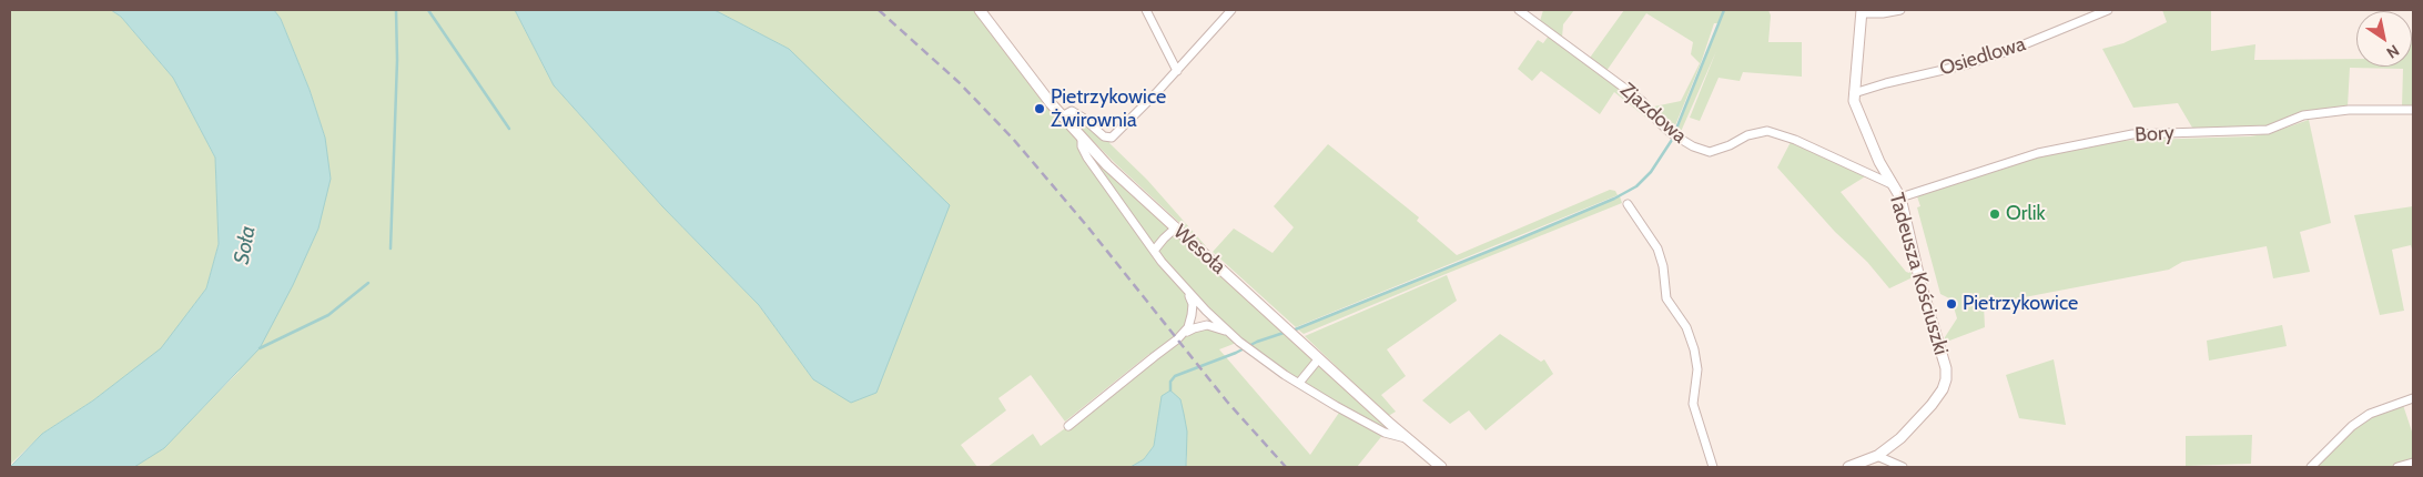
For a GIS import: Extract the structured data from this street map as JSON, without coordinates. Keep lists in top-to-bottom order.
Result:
{
  "streets": {
    "main road": ["Wesoła", "Tadeusza Kościuszki"],
    "street": ["Osiedlowa", "Zjazdowa", "Bory"]
  },
  "crossings": [
    ["Osiedlowa", "Tadeusza Kościuszki"],
    ["Zjazdowa", "Tadeusza Kościuszki"],
    ["Bory", "Tadeusza Kościuszki"]
  ],
  "water": ["Soła"],
  "places": ["Pietrzykowice Żwirownia", "Orlik", "Pietrzykowice"],
  "north": "bottom right"
}
